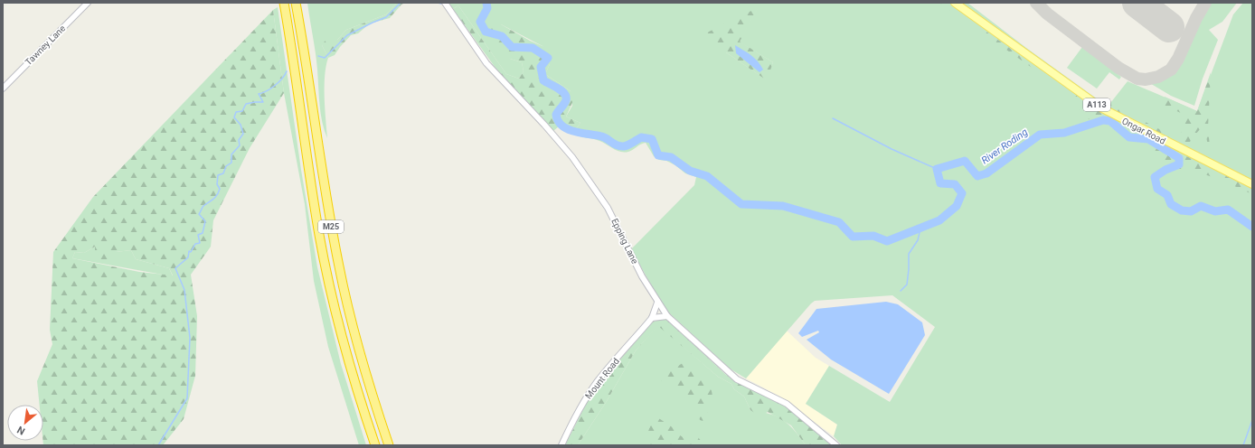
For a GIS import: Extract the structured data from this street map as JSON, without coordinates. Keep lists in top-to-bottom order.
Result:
{
  "streets": {
    "highway": ["M25"],
    "main road": ["A113", "Ongar Road"],
    "street": ["Tawney Lane", "Epping Lane", "Mount Road"]
  },
  "crossings": [
    ["Epping Lane", "Mount Road"]
  ],
  "water": ["River Roding"],
  "north": "bottom left"
}
